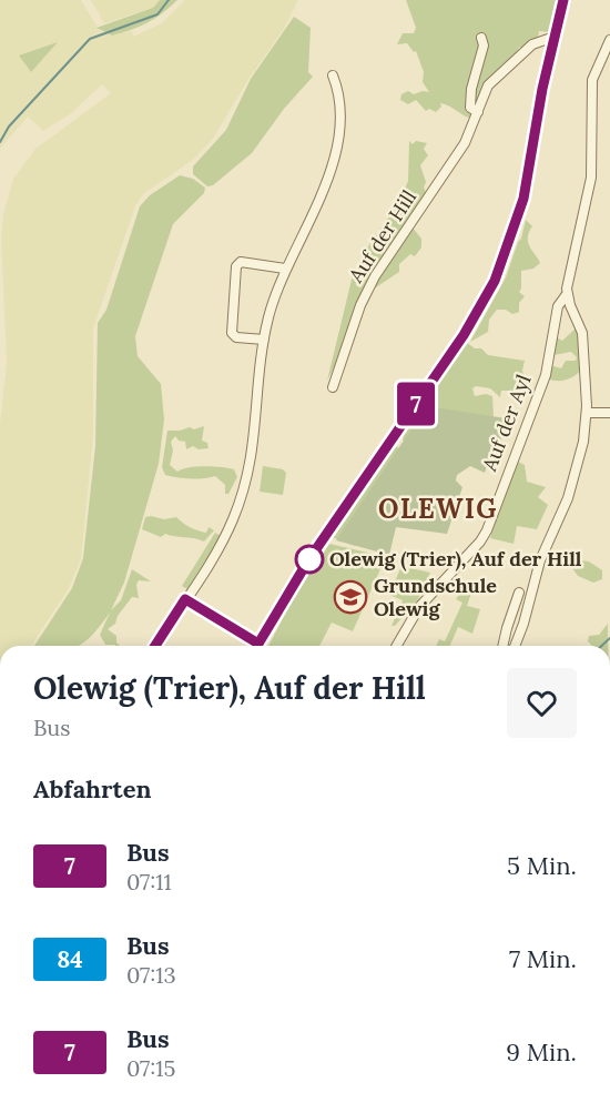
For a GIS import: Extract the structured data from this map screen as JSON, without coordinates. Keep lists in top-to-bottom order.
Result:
{
  "streets": {
    "street": ["Auf der Hill", "Auf der Ayl"]
  },
  "districts": ["OLEWIG"],
  "places": {
    "other": ["Olewig (Trier), Auf der Hill"],
    "school or university": ["Grundschule Olewig"]
  },
  "lines": ["bus line 7"],
  "page": {
    "on_map": "7",
    "heading": [
      ["Olewig (Trier), Auf der Hill", "Bus"],
      "Abfahrten"
    ],
    "list": [
      {
        "mark": "7",
        "name": "Bus",
        "note": "07:11",
        "value": "5 Min."
      },
      {
        "mark": "84",
        "name": "Bus",
        "note": "07:13",
        "value": "7 Min."
      },
      {
        "mark": "7",
        "name": "Bus",
        "note": "07:15",
        "value": "9 Min."
      }
    ]
  }
}
